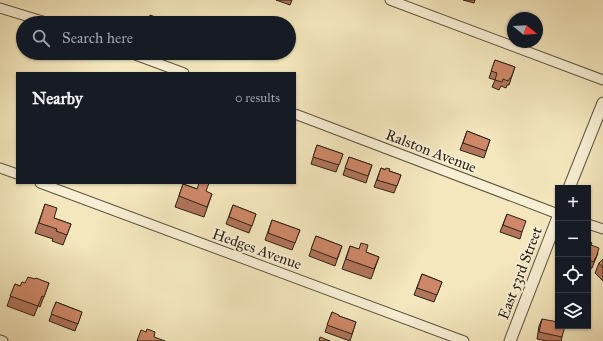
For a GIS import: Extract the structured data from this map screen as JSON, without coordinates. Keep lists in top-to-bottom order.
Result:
{
  "streets": {
    "street": ["Ralston Avenue", "Hedges Avenue", "East 53rd Street"]
  },
  "north": "right",
  "page": {
    "search": "Search here",
    "heading": ["Nearby", "0 results"],
    "map_buttons": ["+", "−"]
  }
}
